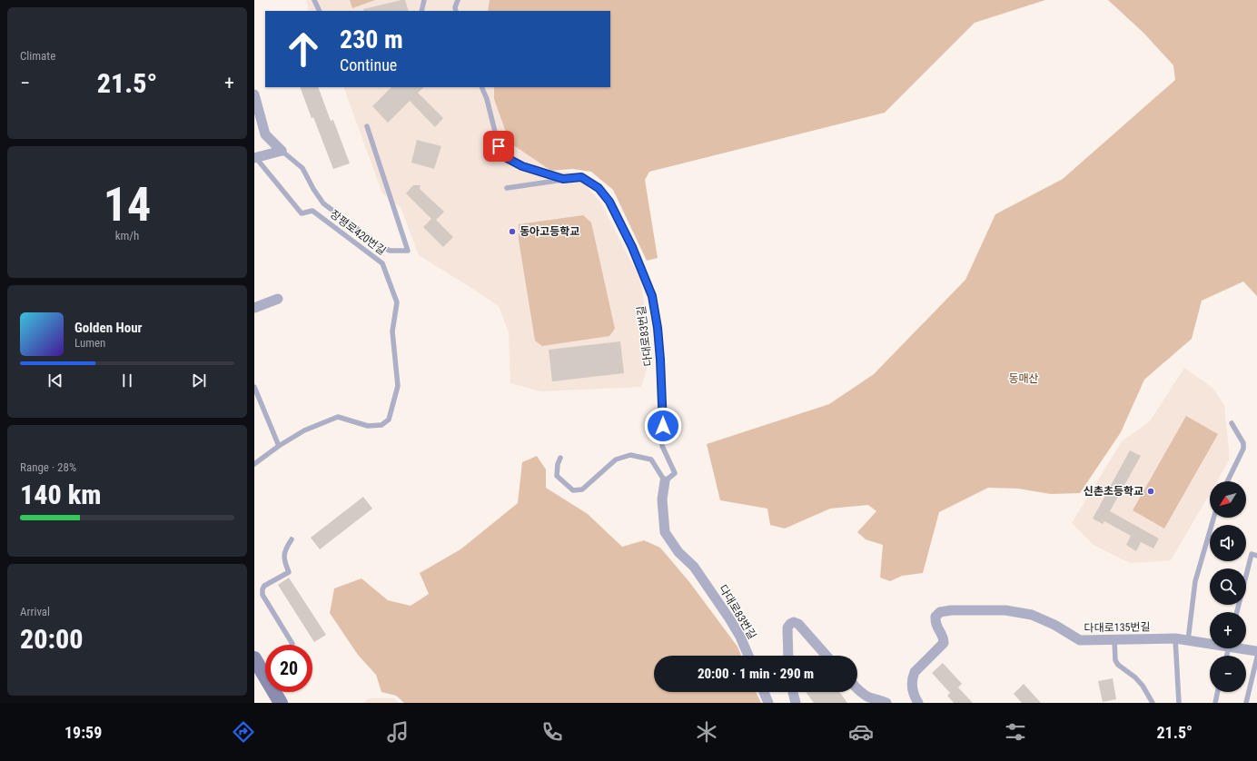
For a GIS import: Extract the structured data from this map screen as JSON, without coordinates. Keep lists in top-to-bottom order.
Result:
{
  "streets": {
    "street": ["다대로83번길", "다대로135번길"],
    "lane": ["장평로420번길"]
  },
  "parks": ["동매산"],
  "places": ["동아고등학교", "신촌초등학교"],
  "north": "bottom left",
  "page": {
    "tile": [
      "Climate",
      ["14", "km/h"],
      ["Range · 28%", "140 km"],
      ["Arrival", "20:00"]
    ],
    "turn": ["230 m", "Continue"],
    "heat": ["−", "21.5°", "+"],
    "song": ["Golden Hour", "Lumen"],
    "map_buttons": ["+", "−"],
    "limit": "20",
    "trip": "20:00 · 1 min · 290 m",
    "tabs": ["19:59", "21.5°"]
  }
}
